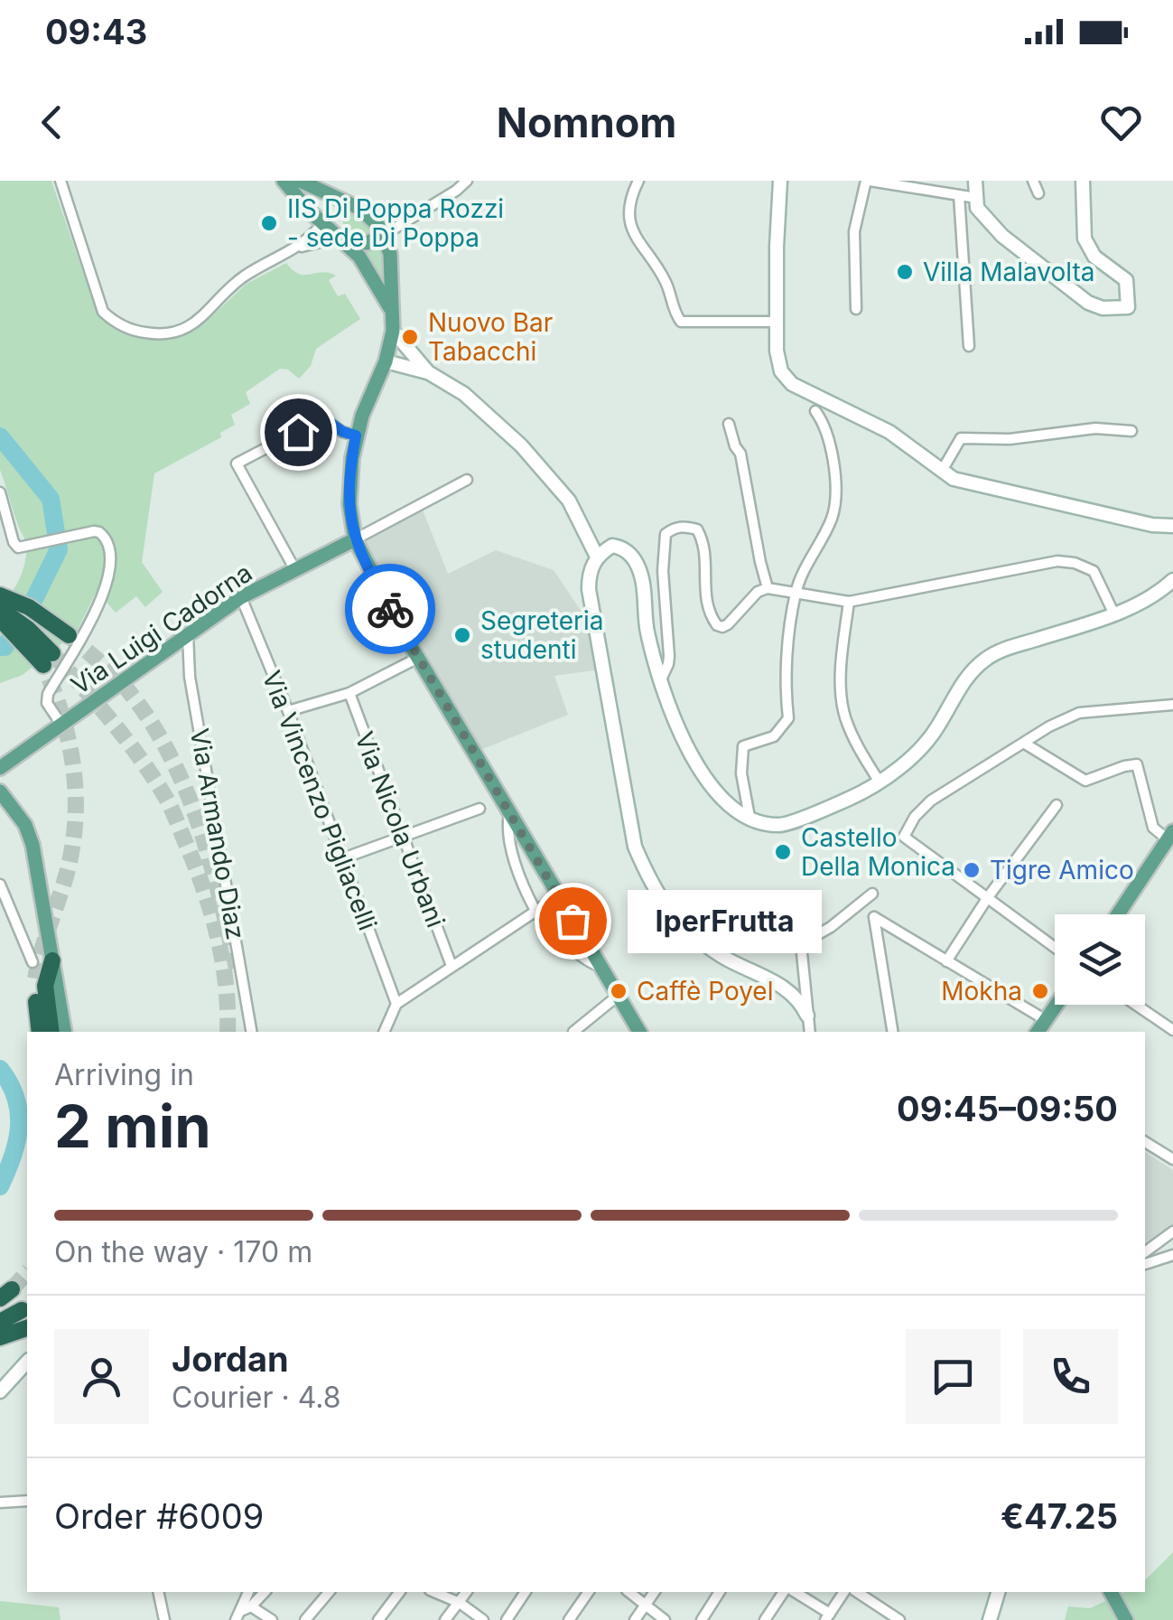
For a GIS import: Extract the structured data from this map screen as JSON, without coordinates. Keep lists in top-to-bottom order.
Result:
{
  "streets": {
    "main road": ["Via Luigi Cadorna"],
    "street": ["Via Vincenzo Pigliacelli", "Via Nicola Urbani", "Via Armando Diaz"]
  },
  "crossings": [
    ["Via Luigi Cadorna", "Via Vincenzo Pigliacelli"],
    ["Via Luigi Cadorna", "Via Armando Diaz"]
  ],
  "places": [
    "IIS Di Poppa Rozzi - sede Di Poppa",
    "Villa Malavolta",
    "Nuovo Bar Tabacchi",
    "Segreteria studenti",
    "Castello Della Monica",
    "Tigre Amico",
    "IperFrutta",
    "Caffè Poyel",
    "Mokha"
  ],
  "page": {
    "status": "09:43",
    "header": "Nomnom",
    "bubble": "IperFrutta",
    "heading": ["2 min", "Arriving in", "09:45–09:50"],
    "panel": [
      "Jordan",
      "Courier · 4.8",
      "Order #6009",
      "€47.25"
    ],
    "bar": "On the way · 170 m"
  }
}
